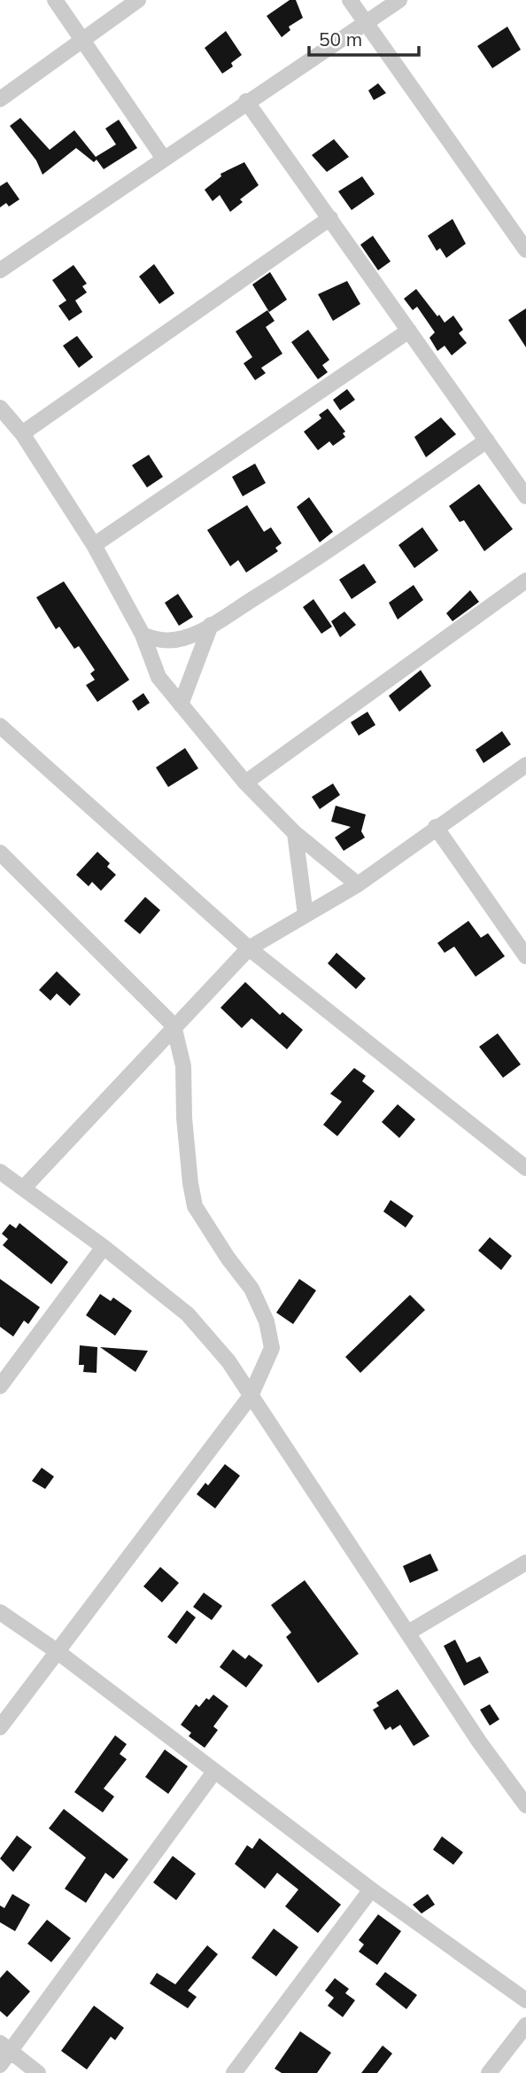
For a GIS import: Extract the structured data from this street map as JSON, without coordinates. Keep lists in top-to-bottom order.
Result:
{
  "scale_bar": "50 m"
}
